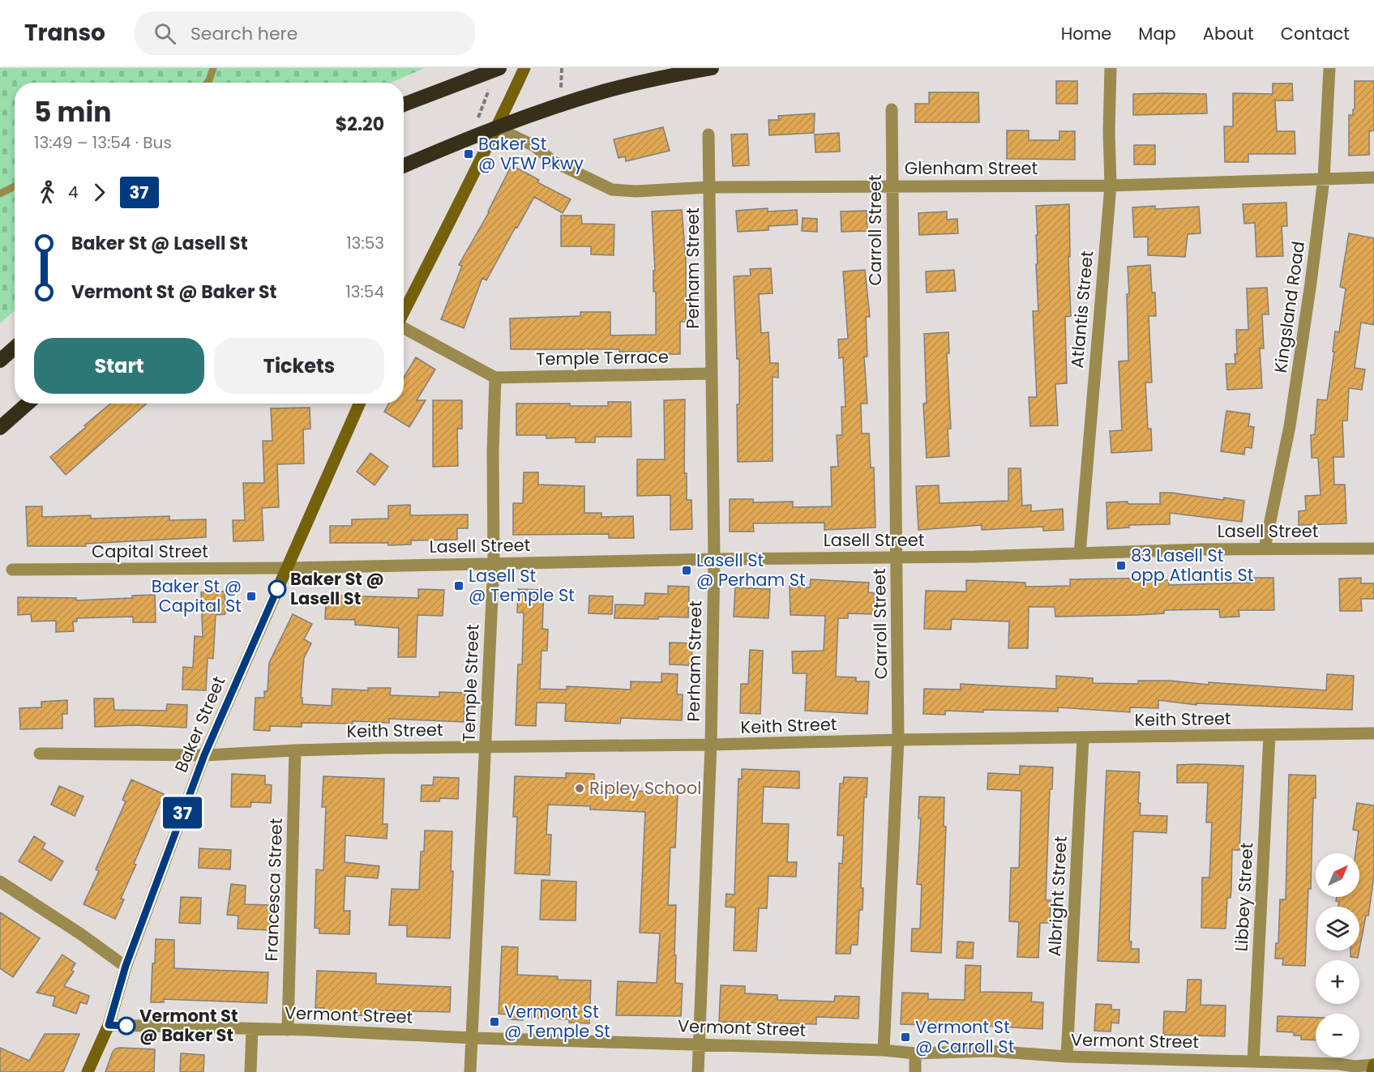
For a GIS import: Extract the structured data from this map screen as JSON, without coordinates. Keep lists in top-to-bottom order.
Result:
{
  "streets": {
    "street": [
      "Glenham Street",
      "Carroll Street",
      "Perham Street",
      "Kingsland Road",
      "Atlantis Street",
      "Temple Terrace",
      "Lasell Street",
      "Capital Street",
      "Temple Street",
      "Keith Street",
      "Baker Street",
      "Francesca Street",
      "Albright Street",
      "Libbey Street",
      "Vermont Street"
    ]
  },
  "crossings": [
    ["Glenham Street", "Carroll Street"],
    ["Glenham Street", "Perham Street"],
    ["Glenham Street", "Kingsland Road"],
    ["Glenham Street", "Atlantis Street"],
    ["Carroll Street", "Lasell Street"],
    ["Carroll Street", "Keith Street"],
    ["Carroll Street", "Vermont Street"],
    ["Perham Street", "Temple Terrace"],
    ["Perham Street", "Lasell Street"],
    ["Perham Street", "Keith Street"],
    ["Perham Street", "Vermont Street"],
    ["Kingsland Road", "Lasell Street"],
    ["Atlantis Street", "Lasell Street"],
    ["Temple Terrace", "Temple Street"],
    ["Lasell Street", "Capital Street"],
    ["Lasell Street", "Temple Street"],
    ["Lasell Street", "Baker Street"],
    ["Capital Street", "Baker Street"],
    ["Temple Street", "Keith Street"],
    ["Temple Street", "Vermont Street"],
    ["Keith Street", "Baker Street"],
    ["Keith Street", "Francesca Street"],
    ["Keith Street", "Albright Street"],
    ["Keith Street", "Libbey Street"],
    ["Baker Street", "Vermont Street"],
    ["Francesca Street", "Vermont Street"],
    ["Albright Street", "Vermont Street"],
    ["Libbey Street", "Vermont Street"]
  ],
  "places": {
    "transit": [
      "Baker St @ VFW Pkwy",
      "83 Lasell St opp Atlantis St",
      "Lasell St @ Perham St",
      "Lasell St @ Temple St",
      "Baker St @ Capital St",
      "Vermont St @ Temple St",
      "Vermont St @ Carroll St"
    ],
    "other": ["Baker St @ Lasell St", "Ripley School", "Vermont St @ Baker St"]
  },
  "lines": ["bus line 37"],
  "north": "top right",
  "page": {
    "header": "Transo",
    "search": "Search here",
    "nav": [
      "Home",
      "Map",
      "About",
      "Contact"
    ],
    "on_map": "37",
    "heading": ["5 min", "13:49 – 13:54 · Bus", "$2.20"],
    "legs": ["4", "37"],
    "list": [
      {
        "name": "Baker St @ Lasell St",
        "value": "13:53"
      },
      {
        "name": "Vermont St @ Baker St",
        "value": "13:54"
      }
    ],
    "buttons": ["Start", "Tickets"],
    "map_buttons": ["+", "−"]
  }
}
